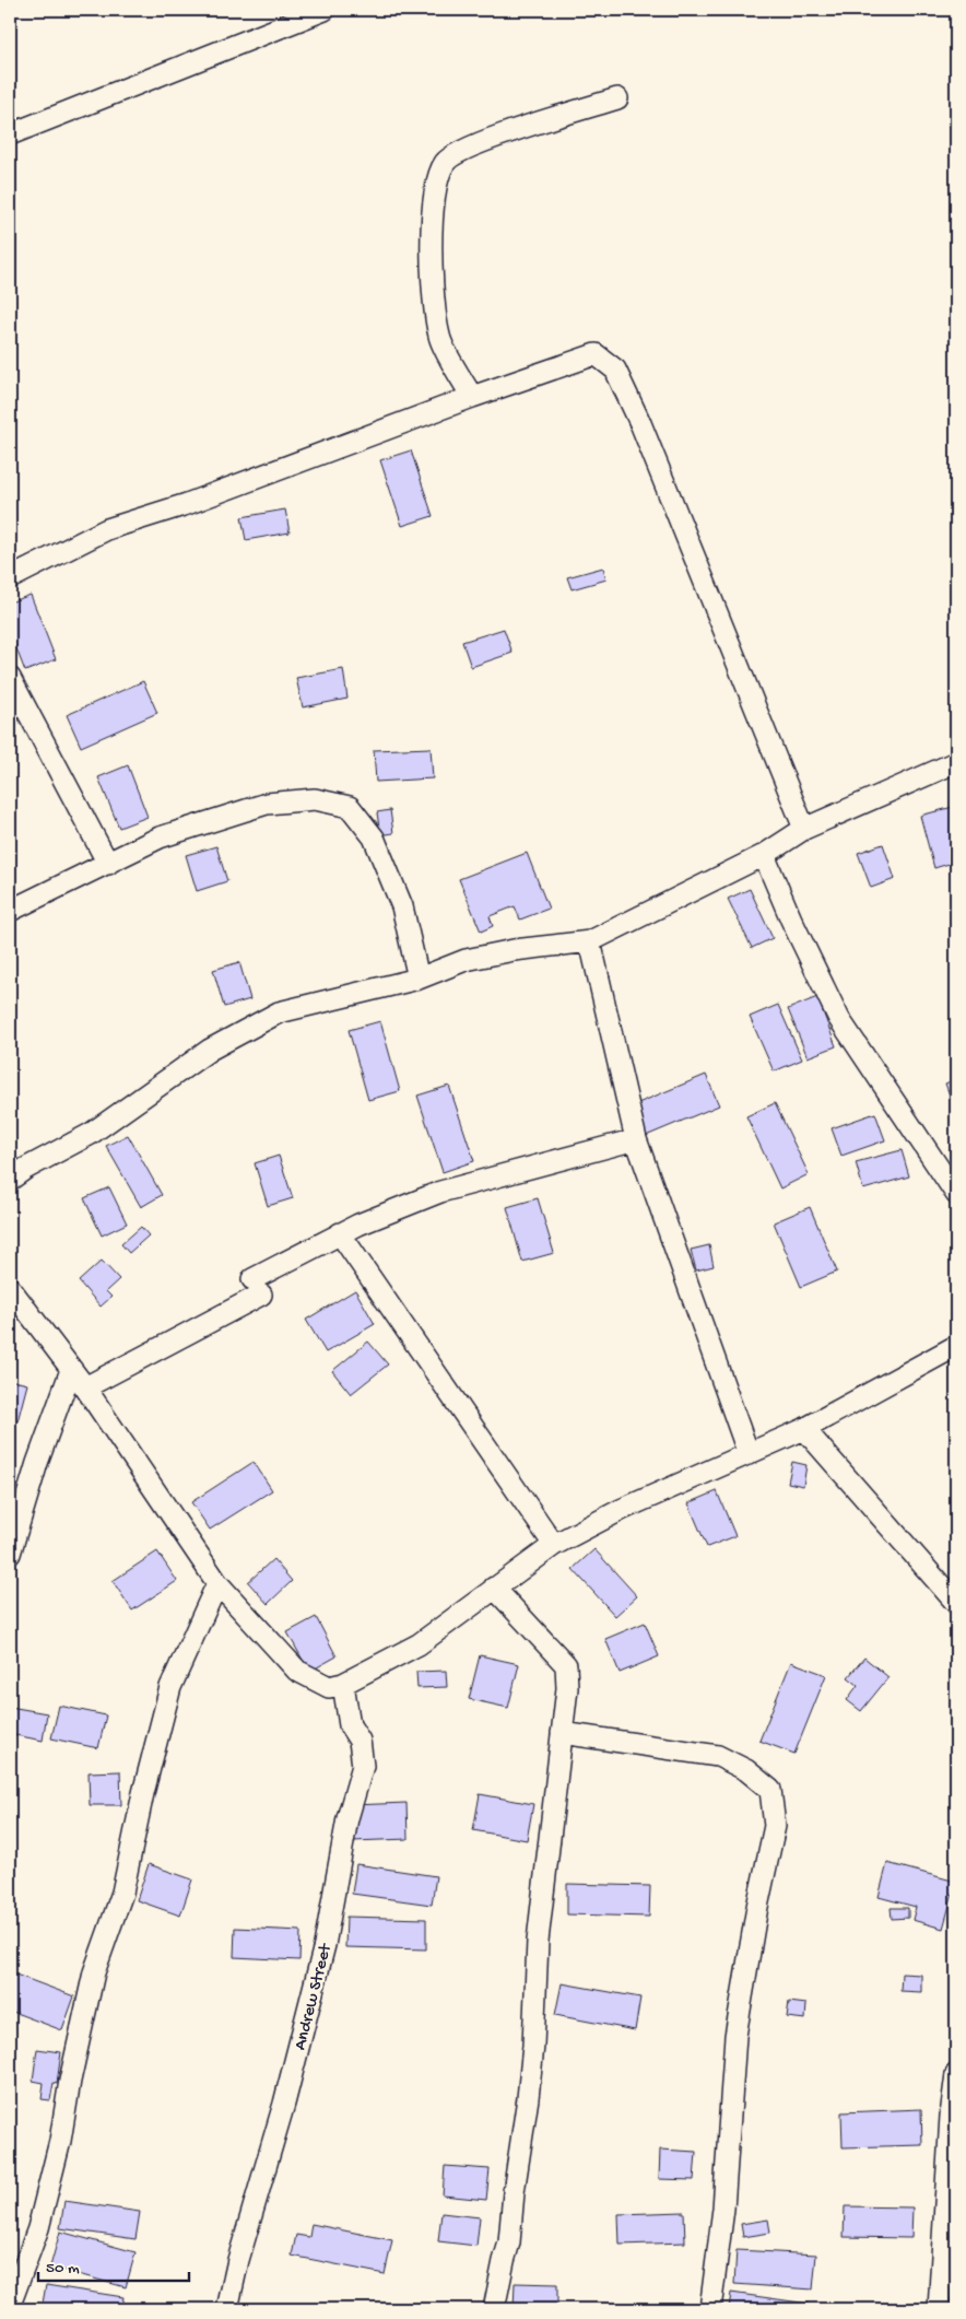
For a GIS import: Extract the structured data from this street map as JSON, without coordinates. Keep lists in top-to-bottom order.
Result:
{
  "streets": {
    "street": ["Andrew Street"]
  },
  "scale_bar": "50 m"
}
